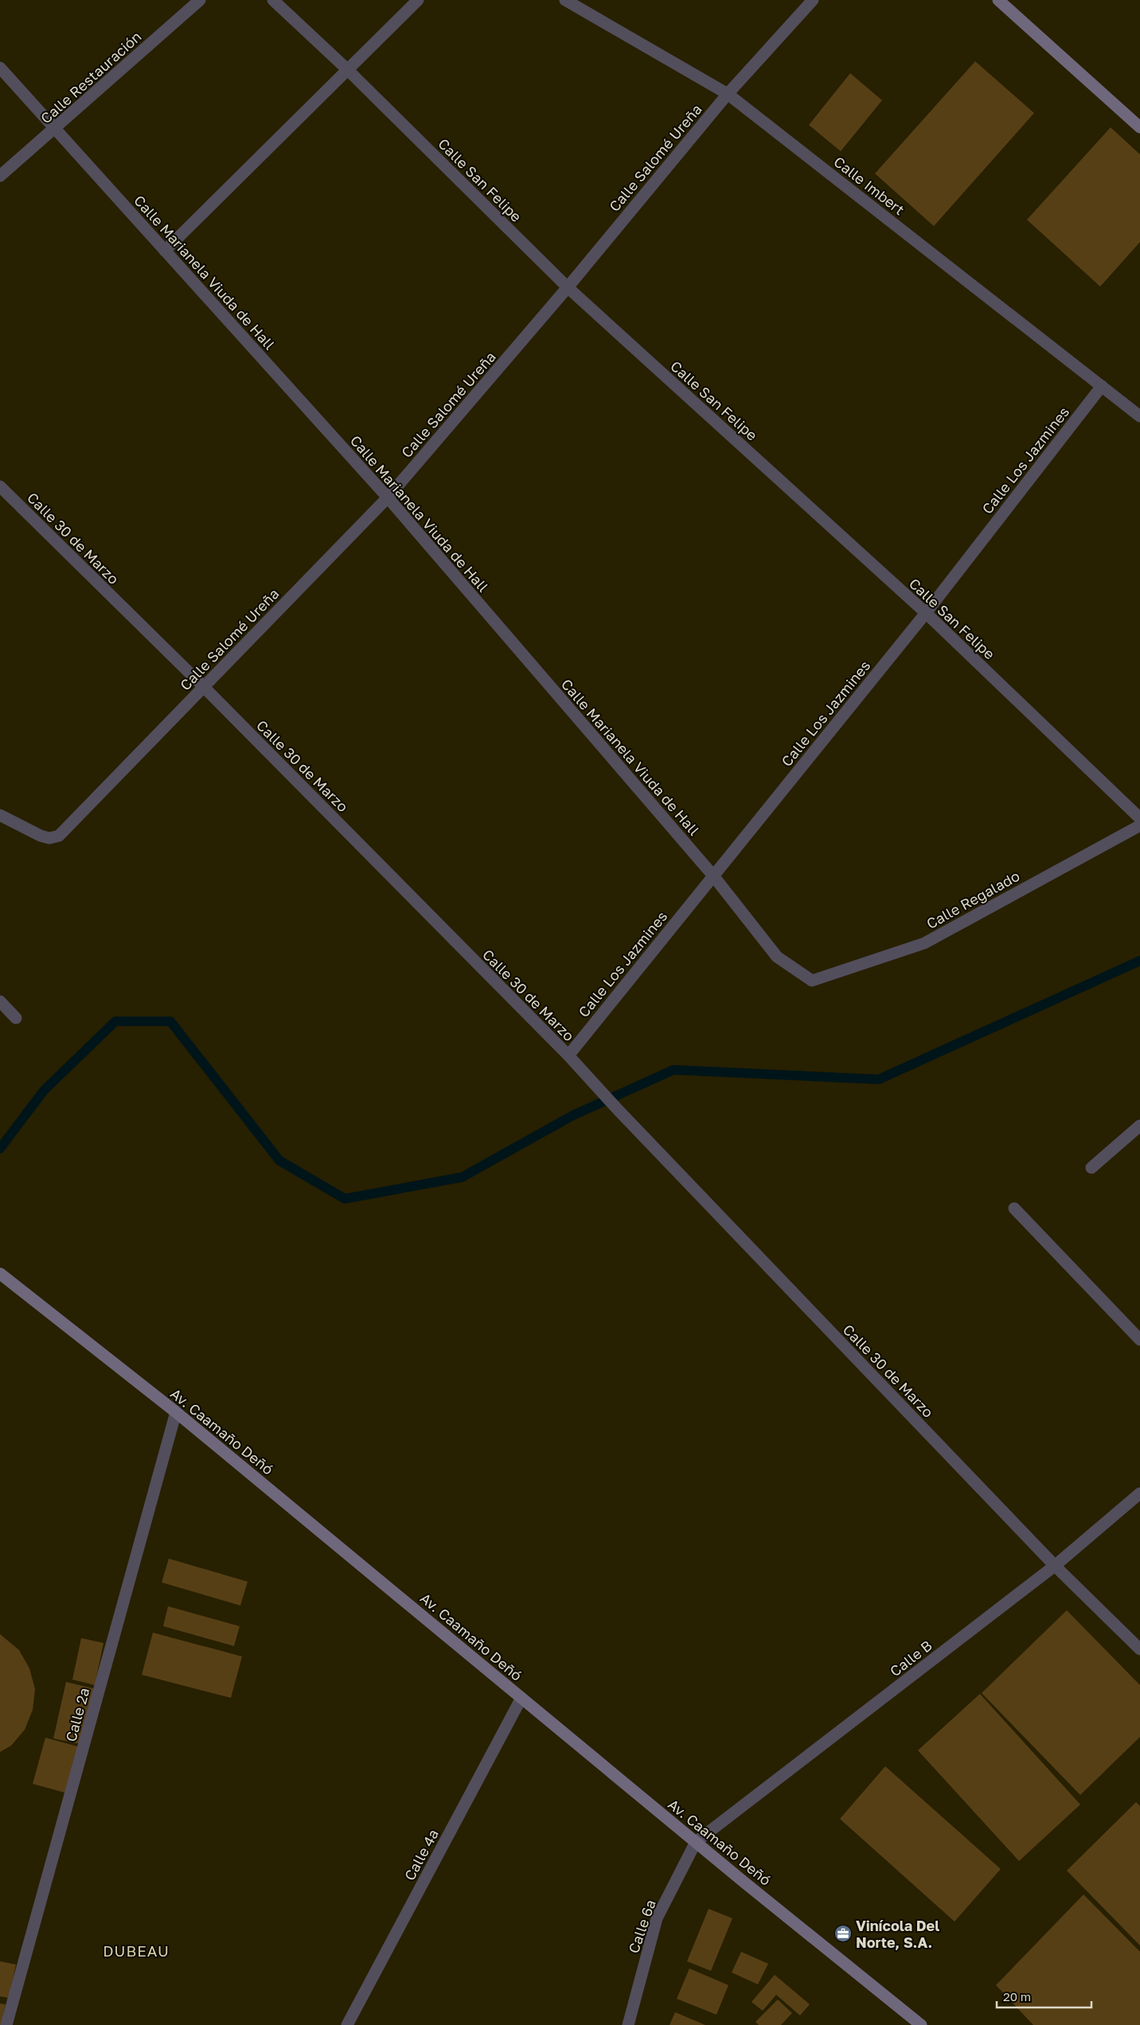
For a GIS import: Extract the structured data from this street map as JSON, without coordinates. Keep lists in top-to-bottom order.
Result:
{
  "streets": {
    "main road": ["Av. Caamaño Deñó"],
    "street": [
      "Calle Restauración",
      "Calle Salomé Ureña",
      "Calle San Felipe",
      "Calle Imbert",
      "Calle Marianela Viuda de Hall",
      "Calle Los Jazmines",
      "Calle 30 de Marzo",
      "Calle Regalado",
      "Calle B",
      "Calle 2ª",
      "Calle 4ª",
      "Calle 6ª"
    ]
  },
  "crossings": [
    ["Calle Restauración", "Calle Marianela Viuda de Hall"],
    ["Calle Salomé Ureña", "Calle San Felipe"],
    ["Calle Salomé Ureña", "Calle Imbert"],
    ["Calle Salomé Ureña", "Calle Marianela Viuda de Hall"],
    ["Calle Salomé Ureña", "Calle 30 de Marzo"],
    ["Calle San Felipe", "Calle Los Jazmines"],
    ["Calle Imbert", "Calle Los Jazmines"],
    ["Calle Marianela Viuda de Hall", "Calle Los Jazmines"],
    ["Calle Marianela Viuda de Hall", "Calle Regalado"],
    ["Calle Los Jazmines", "Calle 30 de Marzo"],
    ["Calle 30 de Marzo", "Calle B"],
    ["Av. Caamaño Deñó", "Calle B"],
    ["Av. Caamaño Deñó", "Calle 2ª"],
    ["Av. Caamaño Deñó", "Calle 4ª"],
    ["Av. Caamaño Deñó", "Calle 6ª"],
    ["Calle B", "Calle 6ª"]
  ],
  "districts": ["DUBEAU"],
  "places": {
    "office": ["Vinícola Del Norte, S.A."]
  },
  "scale_bar": "20 m"
}
